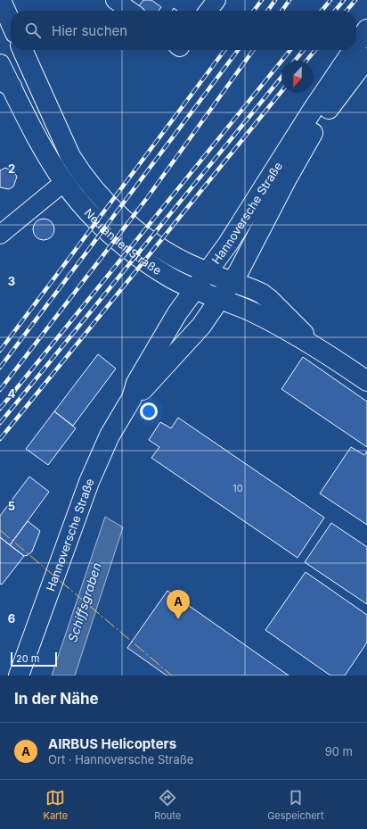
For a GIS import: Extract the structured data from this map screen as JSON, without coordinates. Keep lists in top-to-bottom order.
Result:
{
  "streets": {
    "main road": ["Hannoversche Straße", "Neuländer Straße"]
  },
  "crossings": [
    ["Hannoversche Straße", "Neuländer Straße"]
  ],
  "water": ["Schiffsgraben"],
  "house_numbers": ["10"],
  "scale_bar": "20 m",
  "north": "bottom",
  "page": {
    "search": "Hier suchen",
    "pins": "A",
    "scale": "20 m",
    "heading": "In der Nähe",
    "list": [
      {
        "mark": "A",
        "name": "AIRBUS Helicopters",
        "note": "Ort · Hannoversche Straße",
        "value": "90 m"
      }
    ],
    "nav": ["Karte", "Route", "Gespeichert"]
  },
  "grid": {
    "rows": [
      "2",
      "3",
      "4",
      "5",
      "6"
    ]
  }
}
